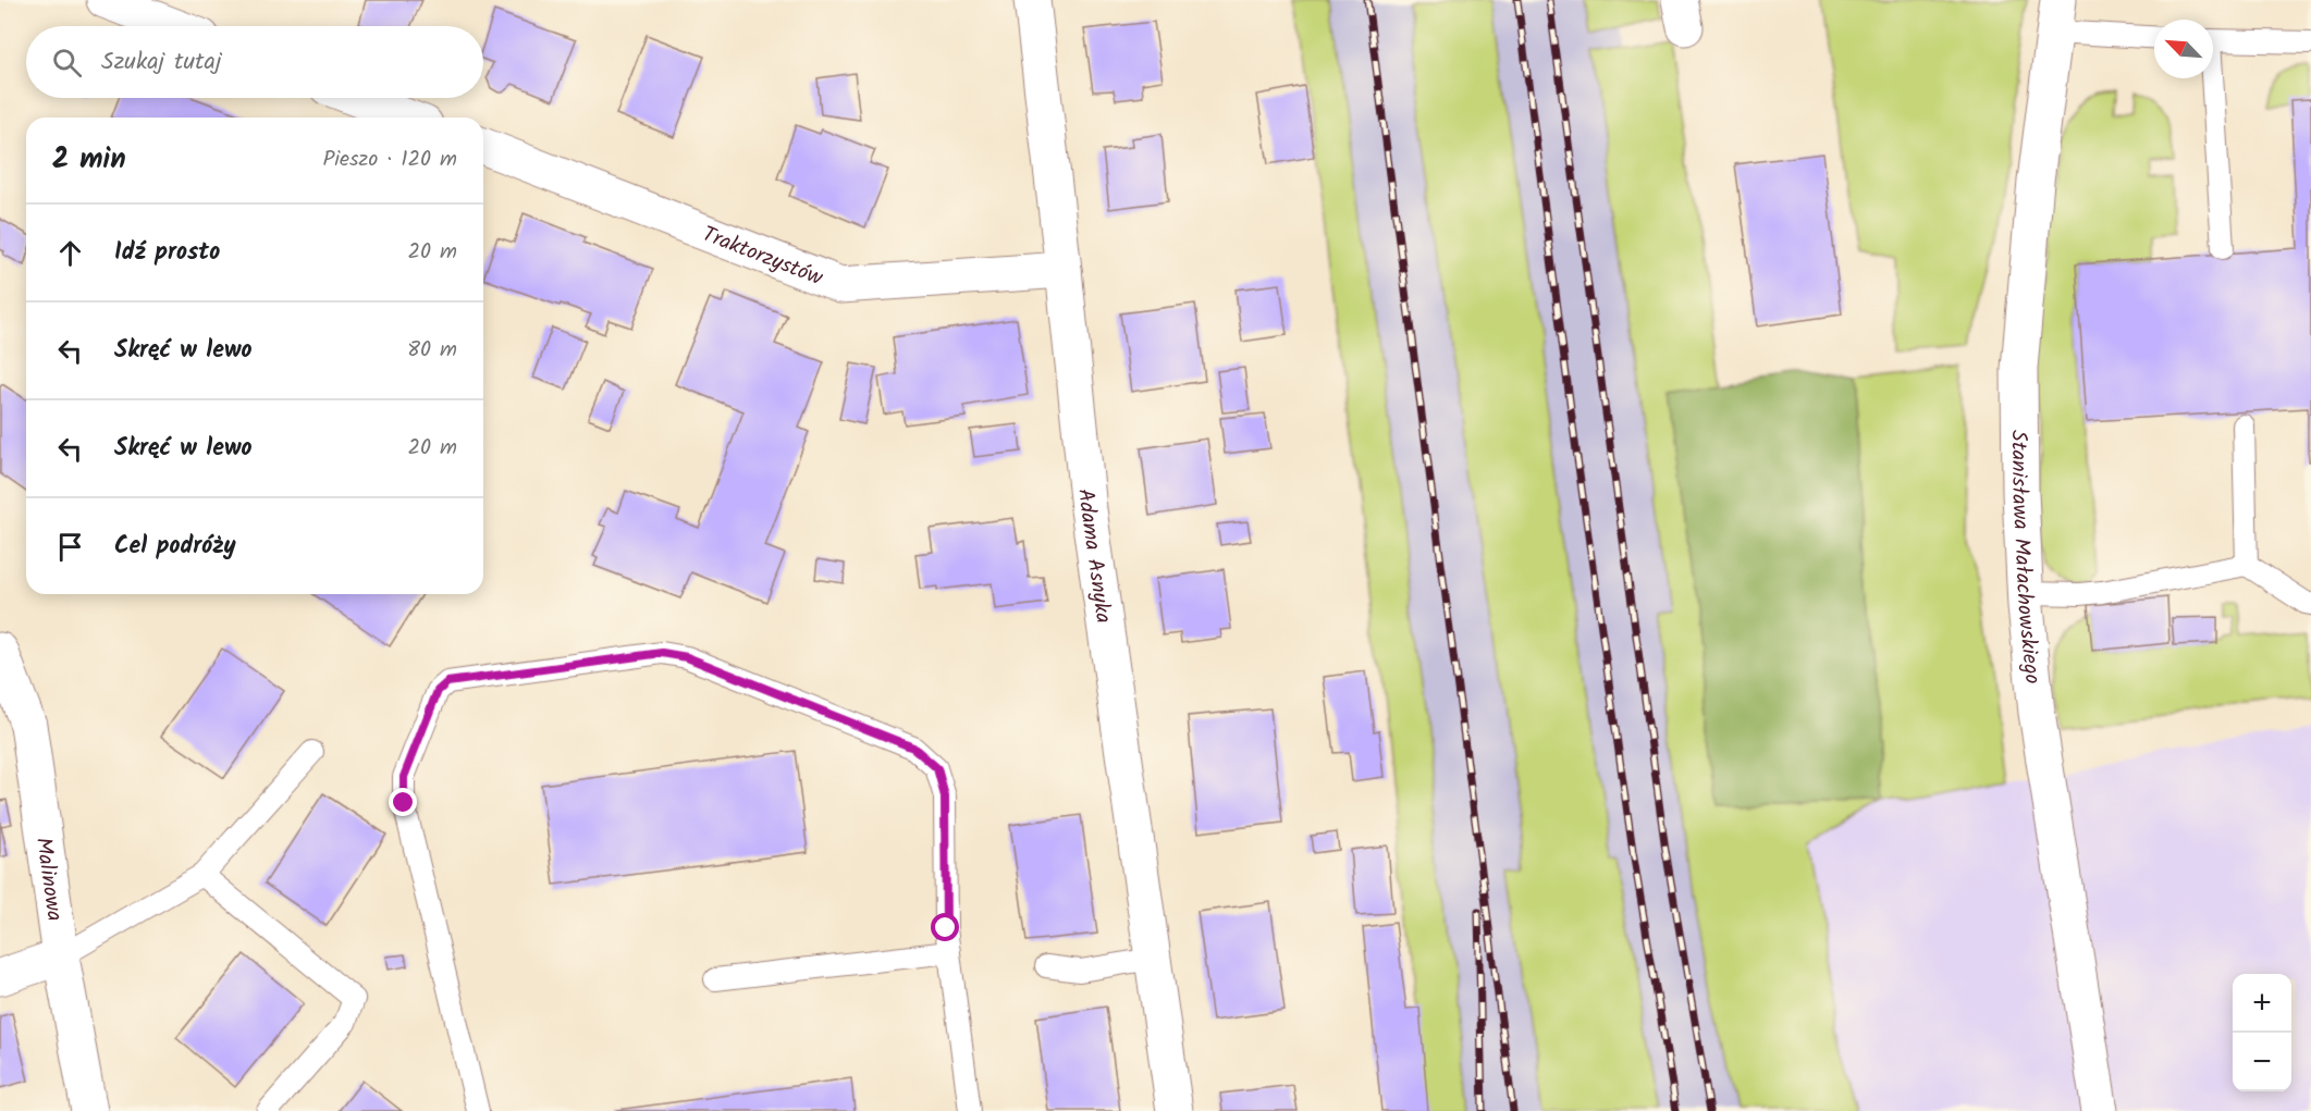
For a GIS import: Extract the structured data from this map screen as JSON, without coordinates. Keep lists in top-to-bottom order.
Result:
{
  "streets": {
    "street": [
      "Traktorzystów",
      "Adama Asnyka",
      "Stanisława Małachowskiego",
      "Malinowa"
    ]
  },
  "crossings": [
    ["Traktorzystów", "Adama Asnyka"]
  ],
  "north": "top left",
  "page": {
    "search": "Szukaj tutaj",
    "heading": ["2 min", "Pieszo · 120 m"],
    "list": [
      ["Idź prosto", "20 m"],
      ["Skręć w lewo", "80 m"],
      ["Skręć w lewo", "20 m"],
      "Cel podróży"
    ],
    "map_buttons": ["+", "−"]
  }
}
